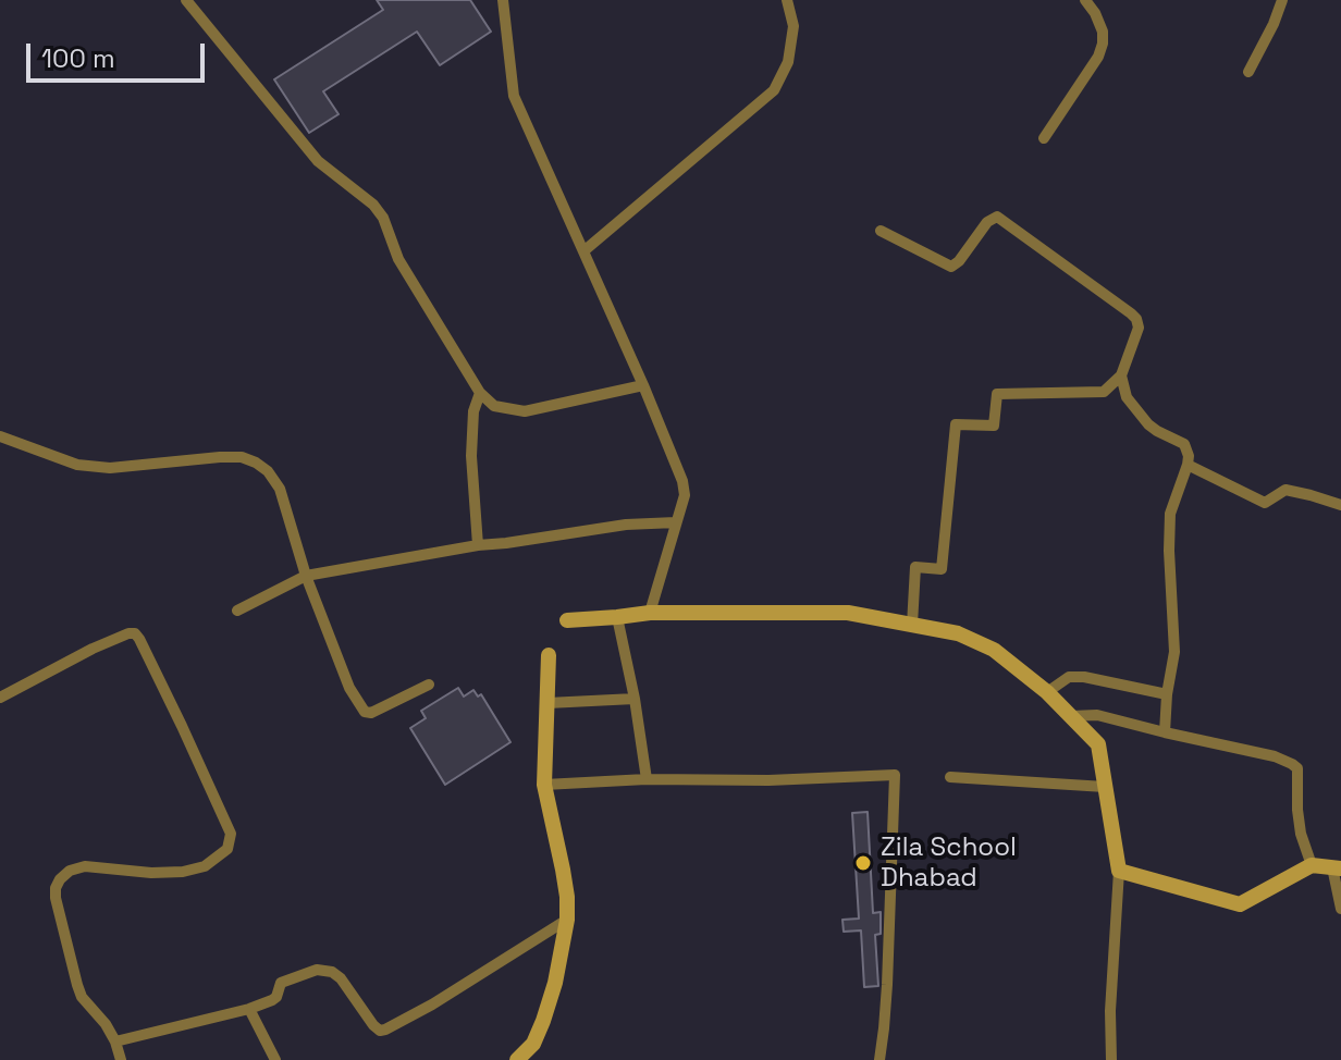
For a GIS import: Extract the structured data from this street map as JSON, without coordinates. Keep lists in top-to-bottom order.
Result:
{
  "places": ["Zila School Dhabad"],
  "scale_bar": "100 m"
}
